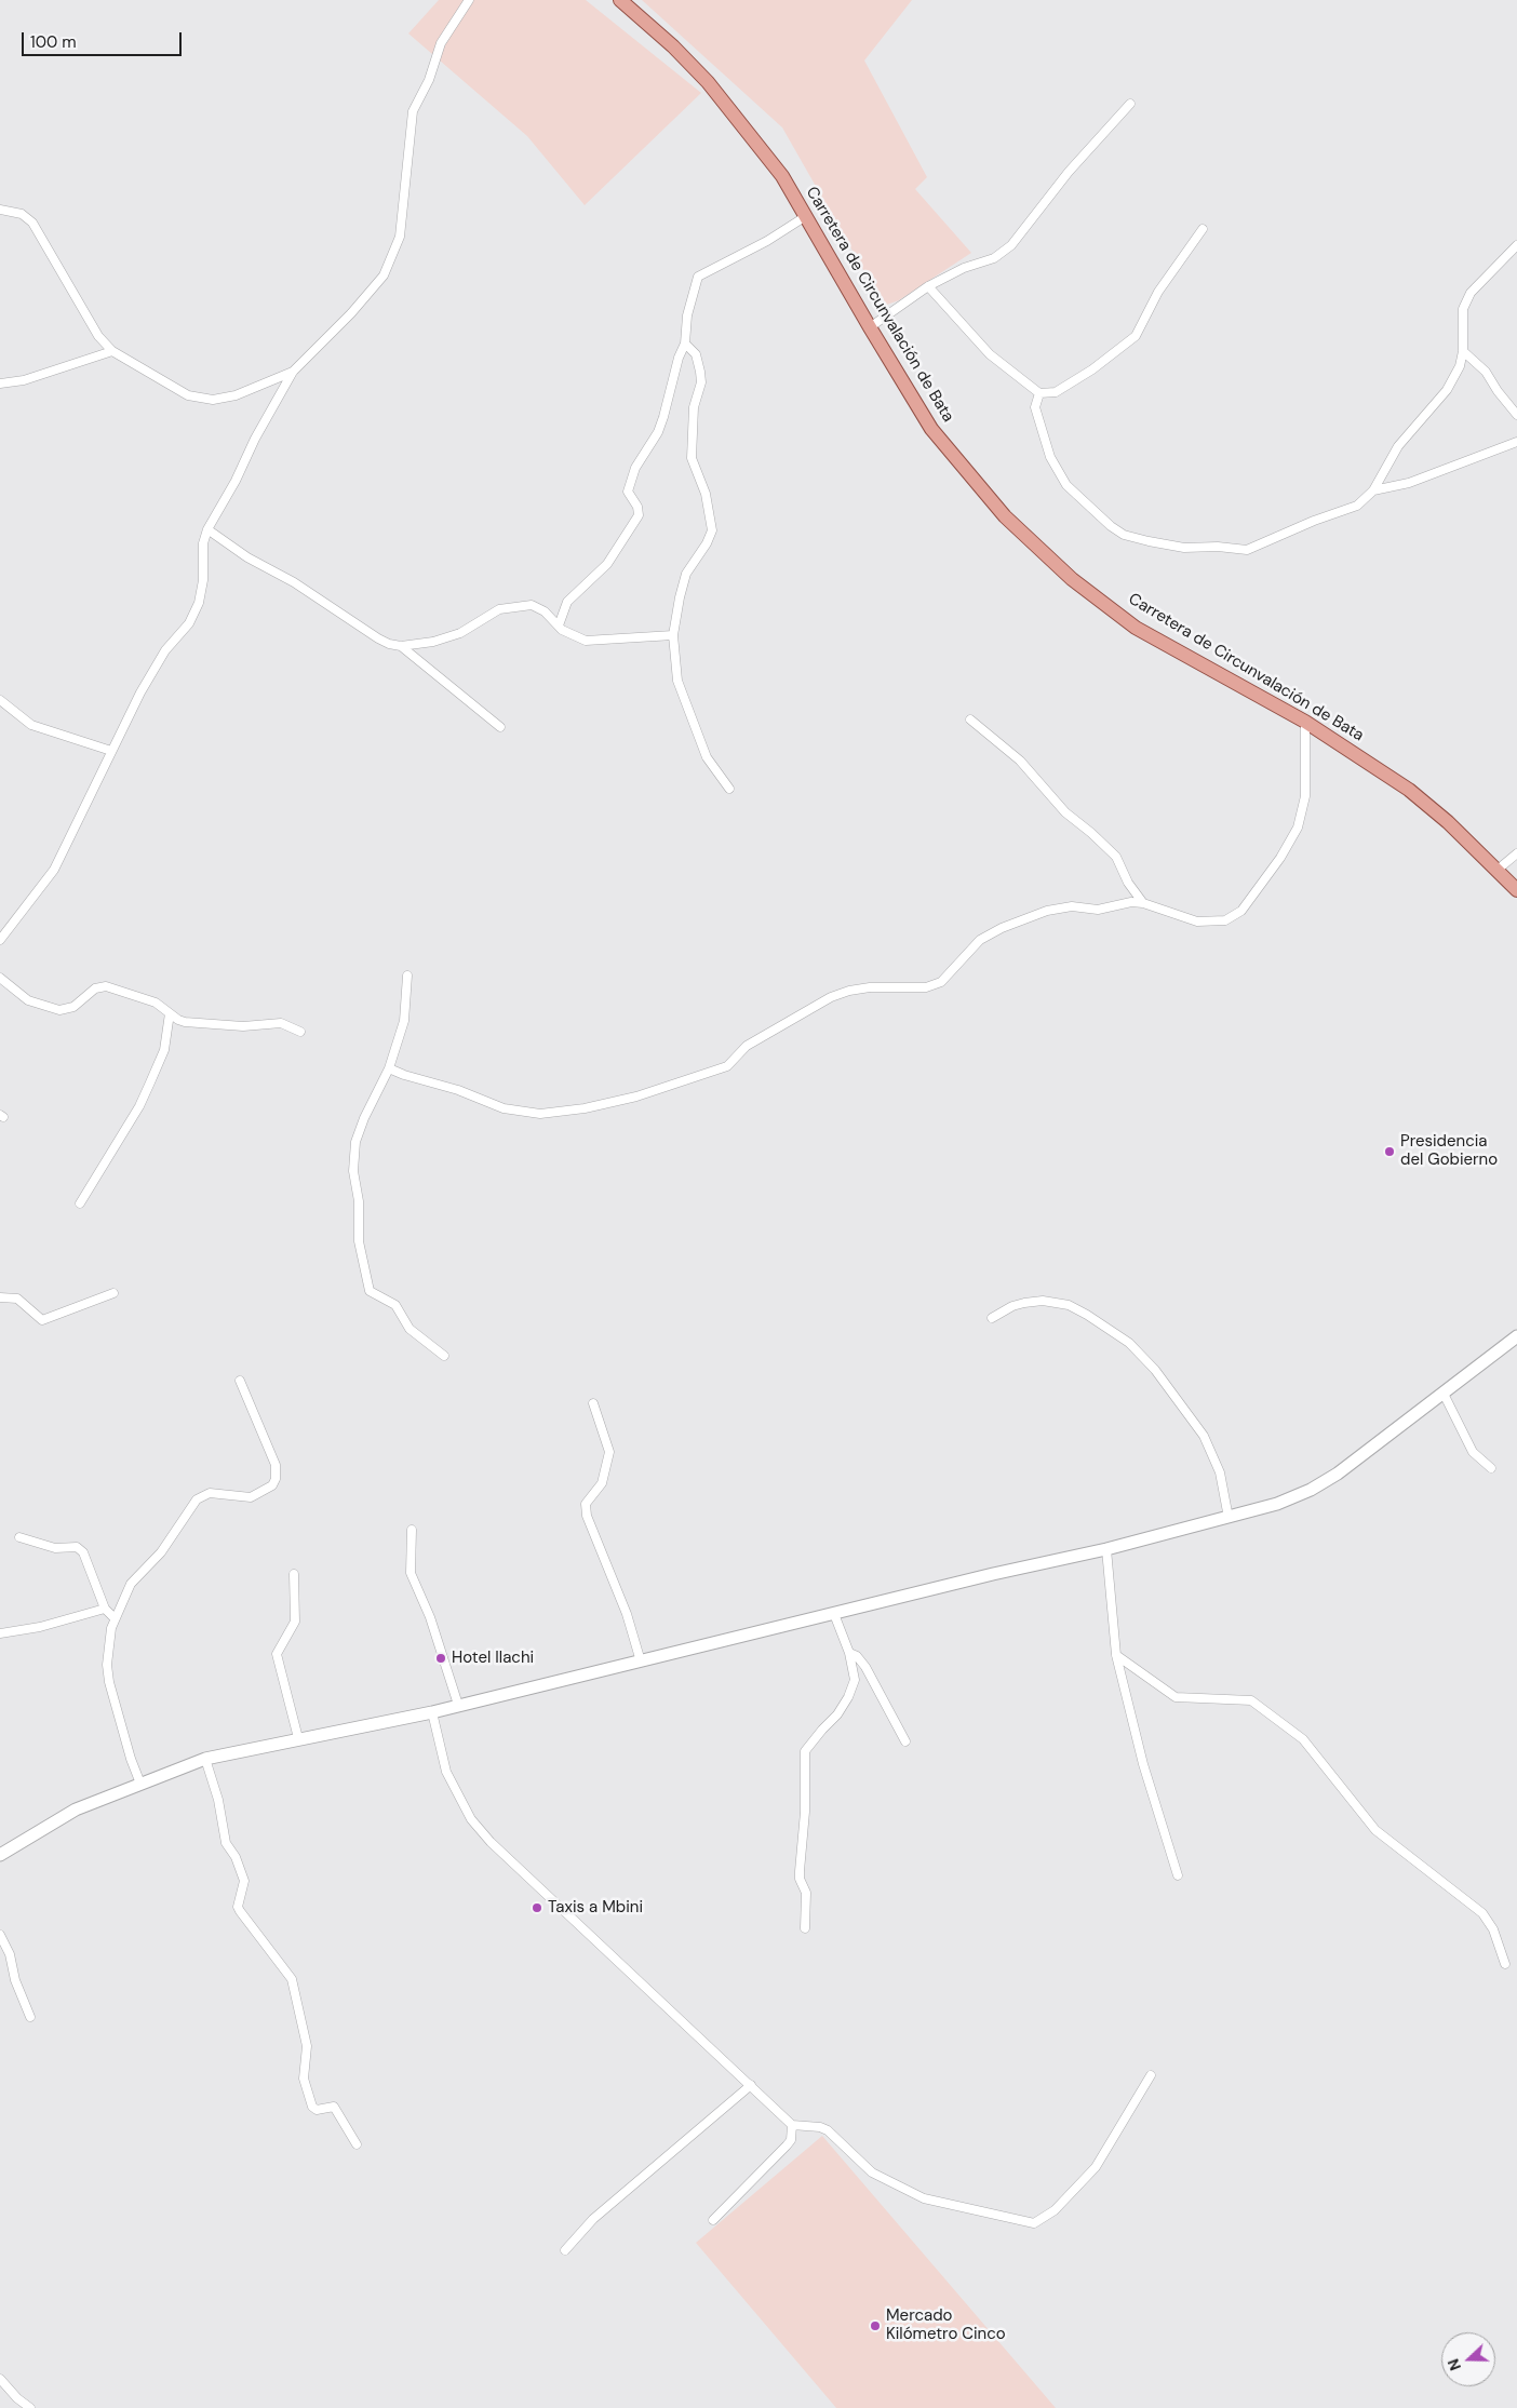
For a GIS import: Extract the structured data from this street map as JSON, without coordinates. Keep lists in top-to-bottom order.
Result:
{
  "streets": {
    "main road": ["Carretera de Circunvalación de Bata"]
  },
  "places": [
    "Presidencia del Gobierno",
    "Hotel Ilachi",
    "Taxis a Mbini",
    "Mercado Kilómetro Cinco"
  ],
  "scale_bar": "100 m",
  "north": "left"
}
